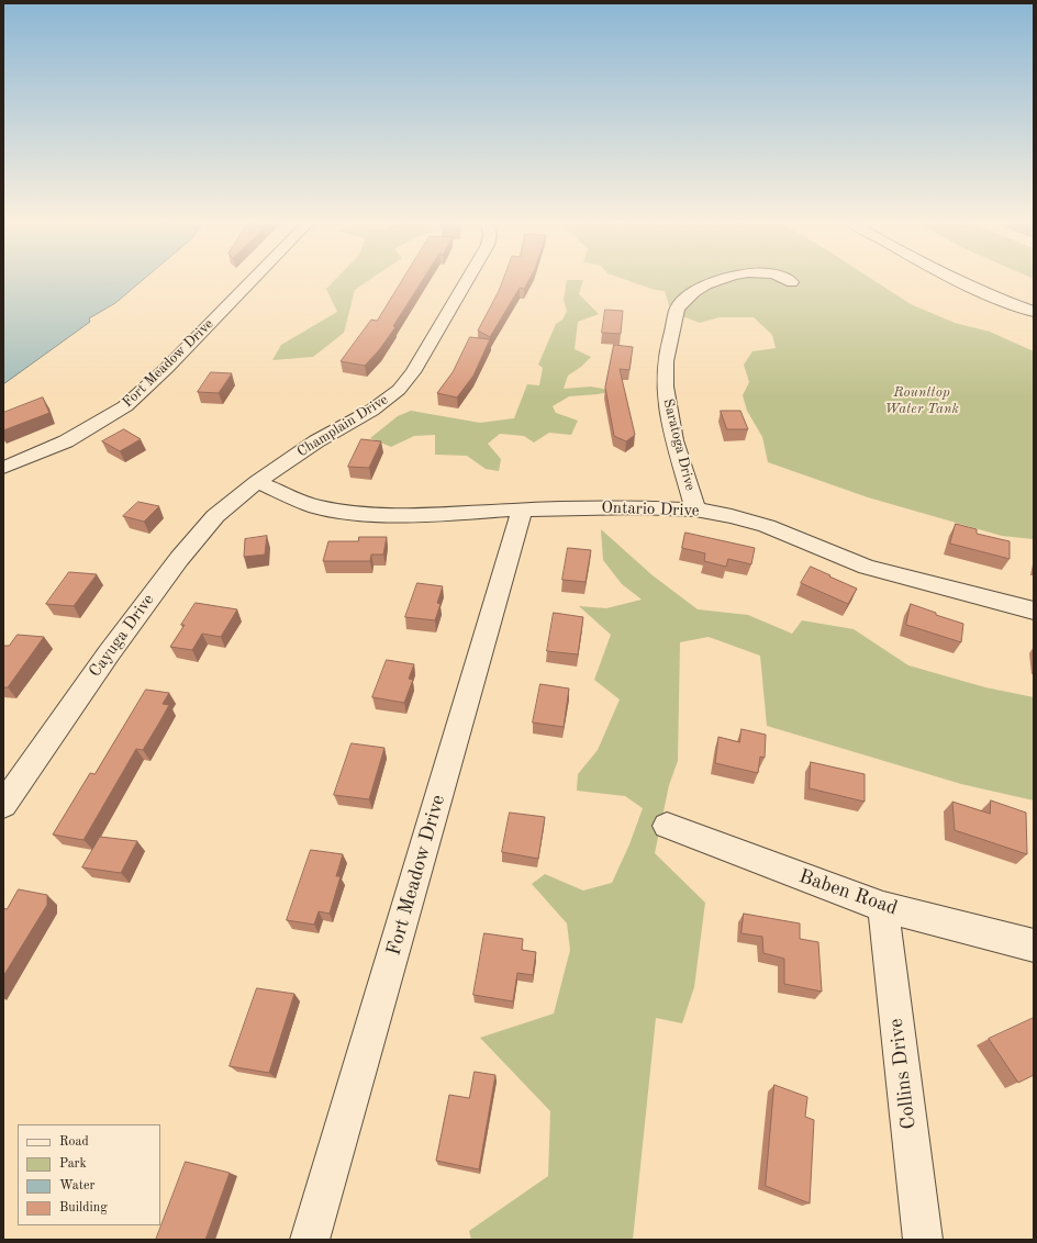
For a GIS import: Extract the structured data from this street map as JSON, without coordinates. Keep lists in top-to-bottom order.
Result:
{
  "streets": {
    "street": [
      "Fort Meadow Drive",
      "Champlain Drive",
      "Saratoga Drive",
      "Ontario Drive",
      "Cayuga Drive",
      "Baben Road",
      "Collins Drive"
    ]
  },
  "crossings": [
    ["Fort Meadow Drive", "Ontario Drive"],
    ["Champlain Drive", "Ontario Drive"],
    ["Champlain Drive", "Cayuga Drive"],
    ["Saratoga Drive", "Ontario Drive"],
    ["Ontario Drive", "Cayuga Drive"],
    ["Baben Road", "Collins Drive"]
  ],
  "parks": ["Rounttop Water Tank"],
  "legend": [
    "Road",
    "Park",
    "Water",
    "Building"
  ]
}
